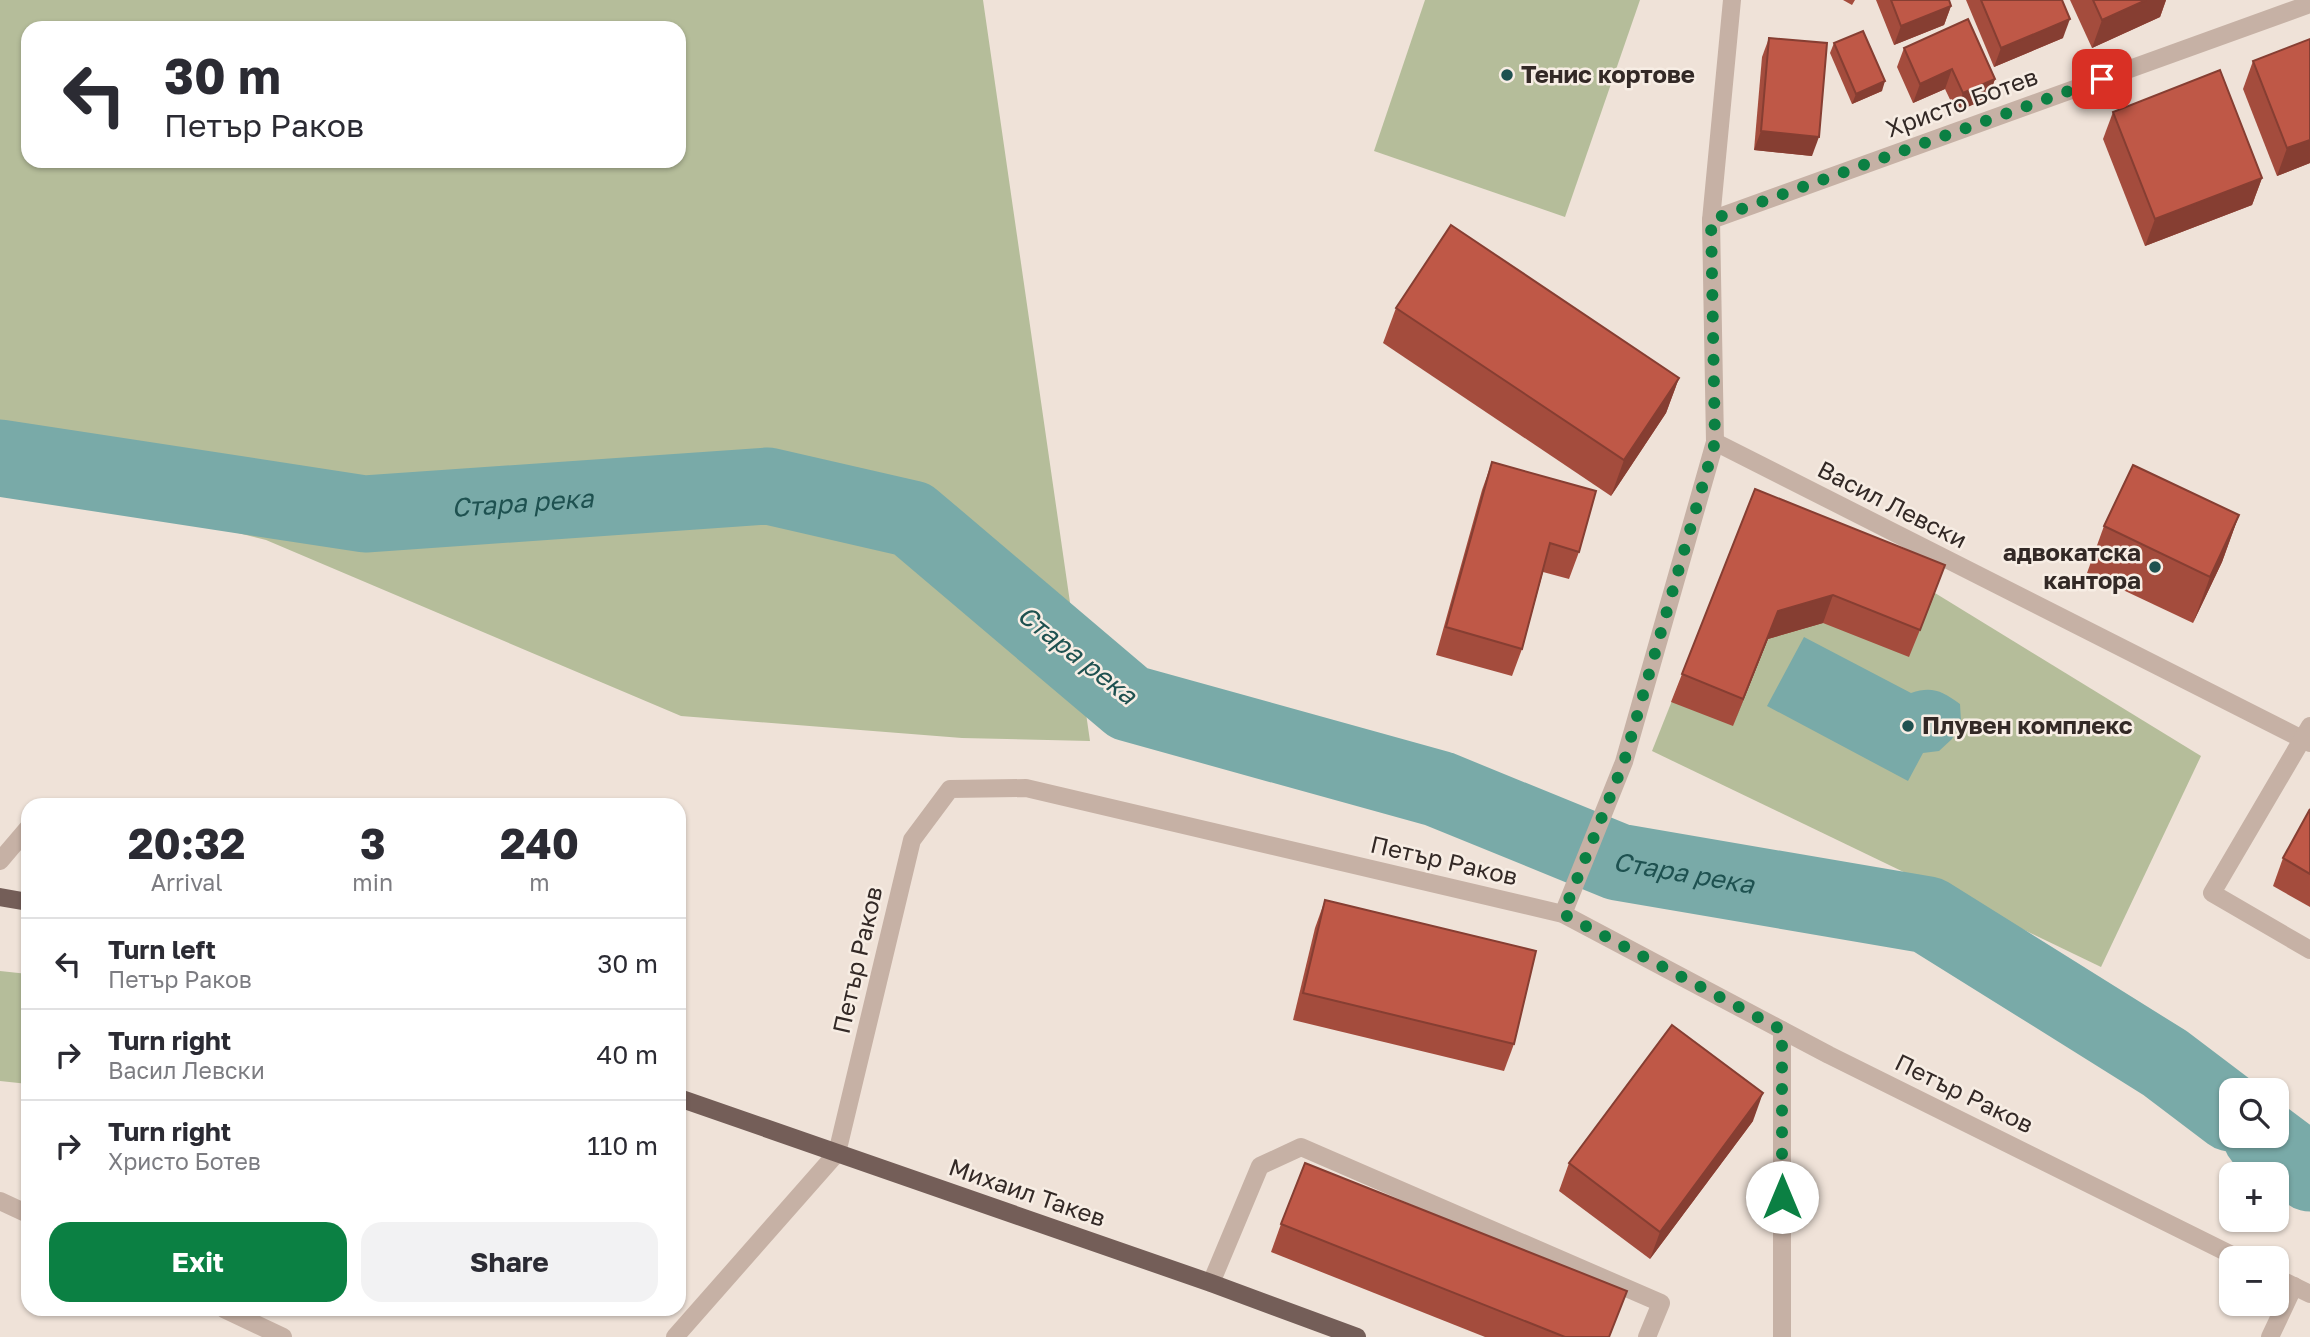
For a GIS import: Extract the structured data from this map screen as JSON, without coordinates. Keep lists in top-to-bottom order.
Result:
{
  "streets": {
    "main road": ["Михаил Такев"],
    "street": ["Христо Ботев", "Васил Левски", "Петър Раков"]
  },
  "crossings": [
    ["Петър Раков", "Михаил Такев"]
  ],
  "water": ["Стара река"],
  "places": ["Тенис кортове", "адвокатска кантора", "Плувен комплекс"],
  "page": {
    "turn": ["30 m", "Петър Раков"],
    "eta": [
      "20:32",
      "Arrival",
      "3",
      "min",
      "240",
      "m"
    ],
    "list": [
      {
        "name": "Turn left",
        "note": "Петър Раков",
        "value": "30 m"
      },
      {
        "name": "Turn right",
        "note": "Васил Левски",
        "value": "40 m"
      },
      {
        "name": "Turn right",
        "note": "Христо Ботев",
        "value": "110 m"
      }
    ],
    "map_buttons": ["+", "−"],
    "buttons": ["Exit", "Share"]
  }
}
